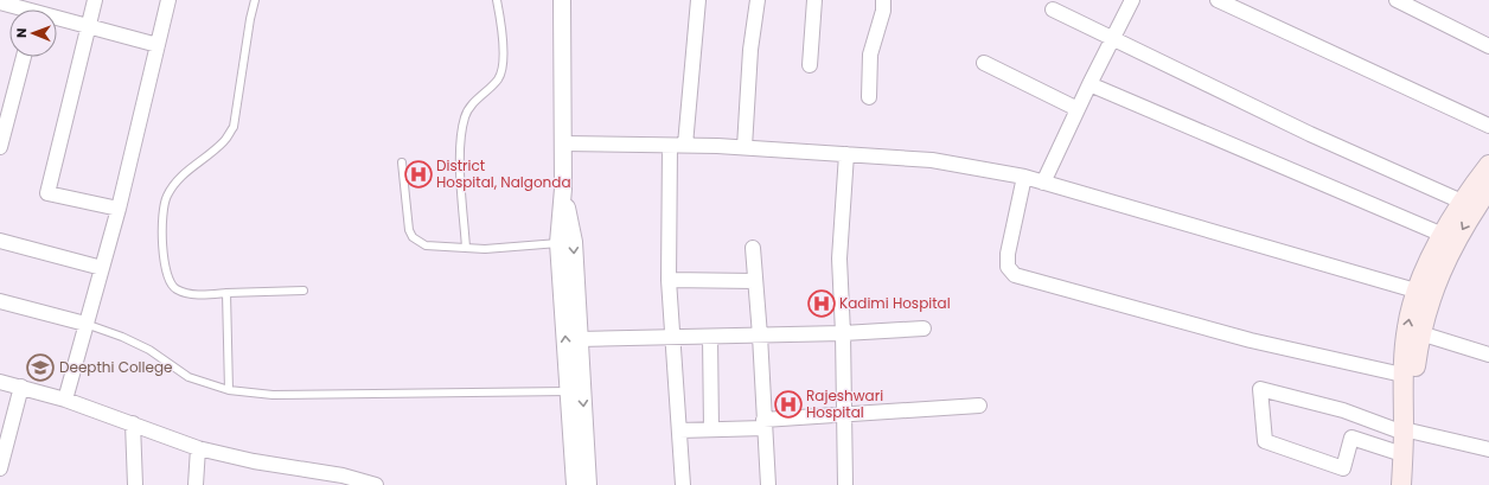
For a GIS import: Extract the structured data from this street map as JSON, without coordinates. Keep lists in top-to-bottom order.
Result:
{
  "places": {
    "hospital": ["District Hospital, Nalgonda", "Kadimi Hospital", "Rajeshwari Hospital"],
    "school or university": ["Deepthi College"]
  },
  "north": "left"
}
